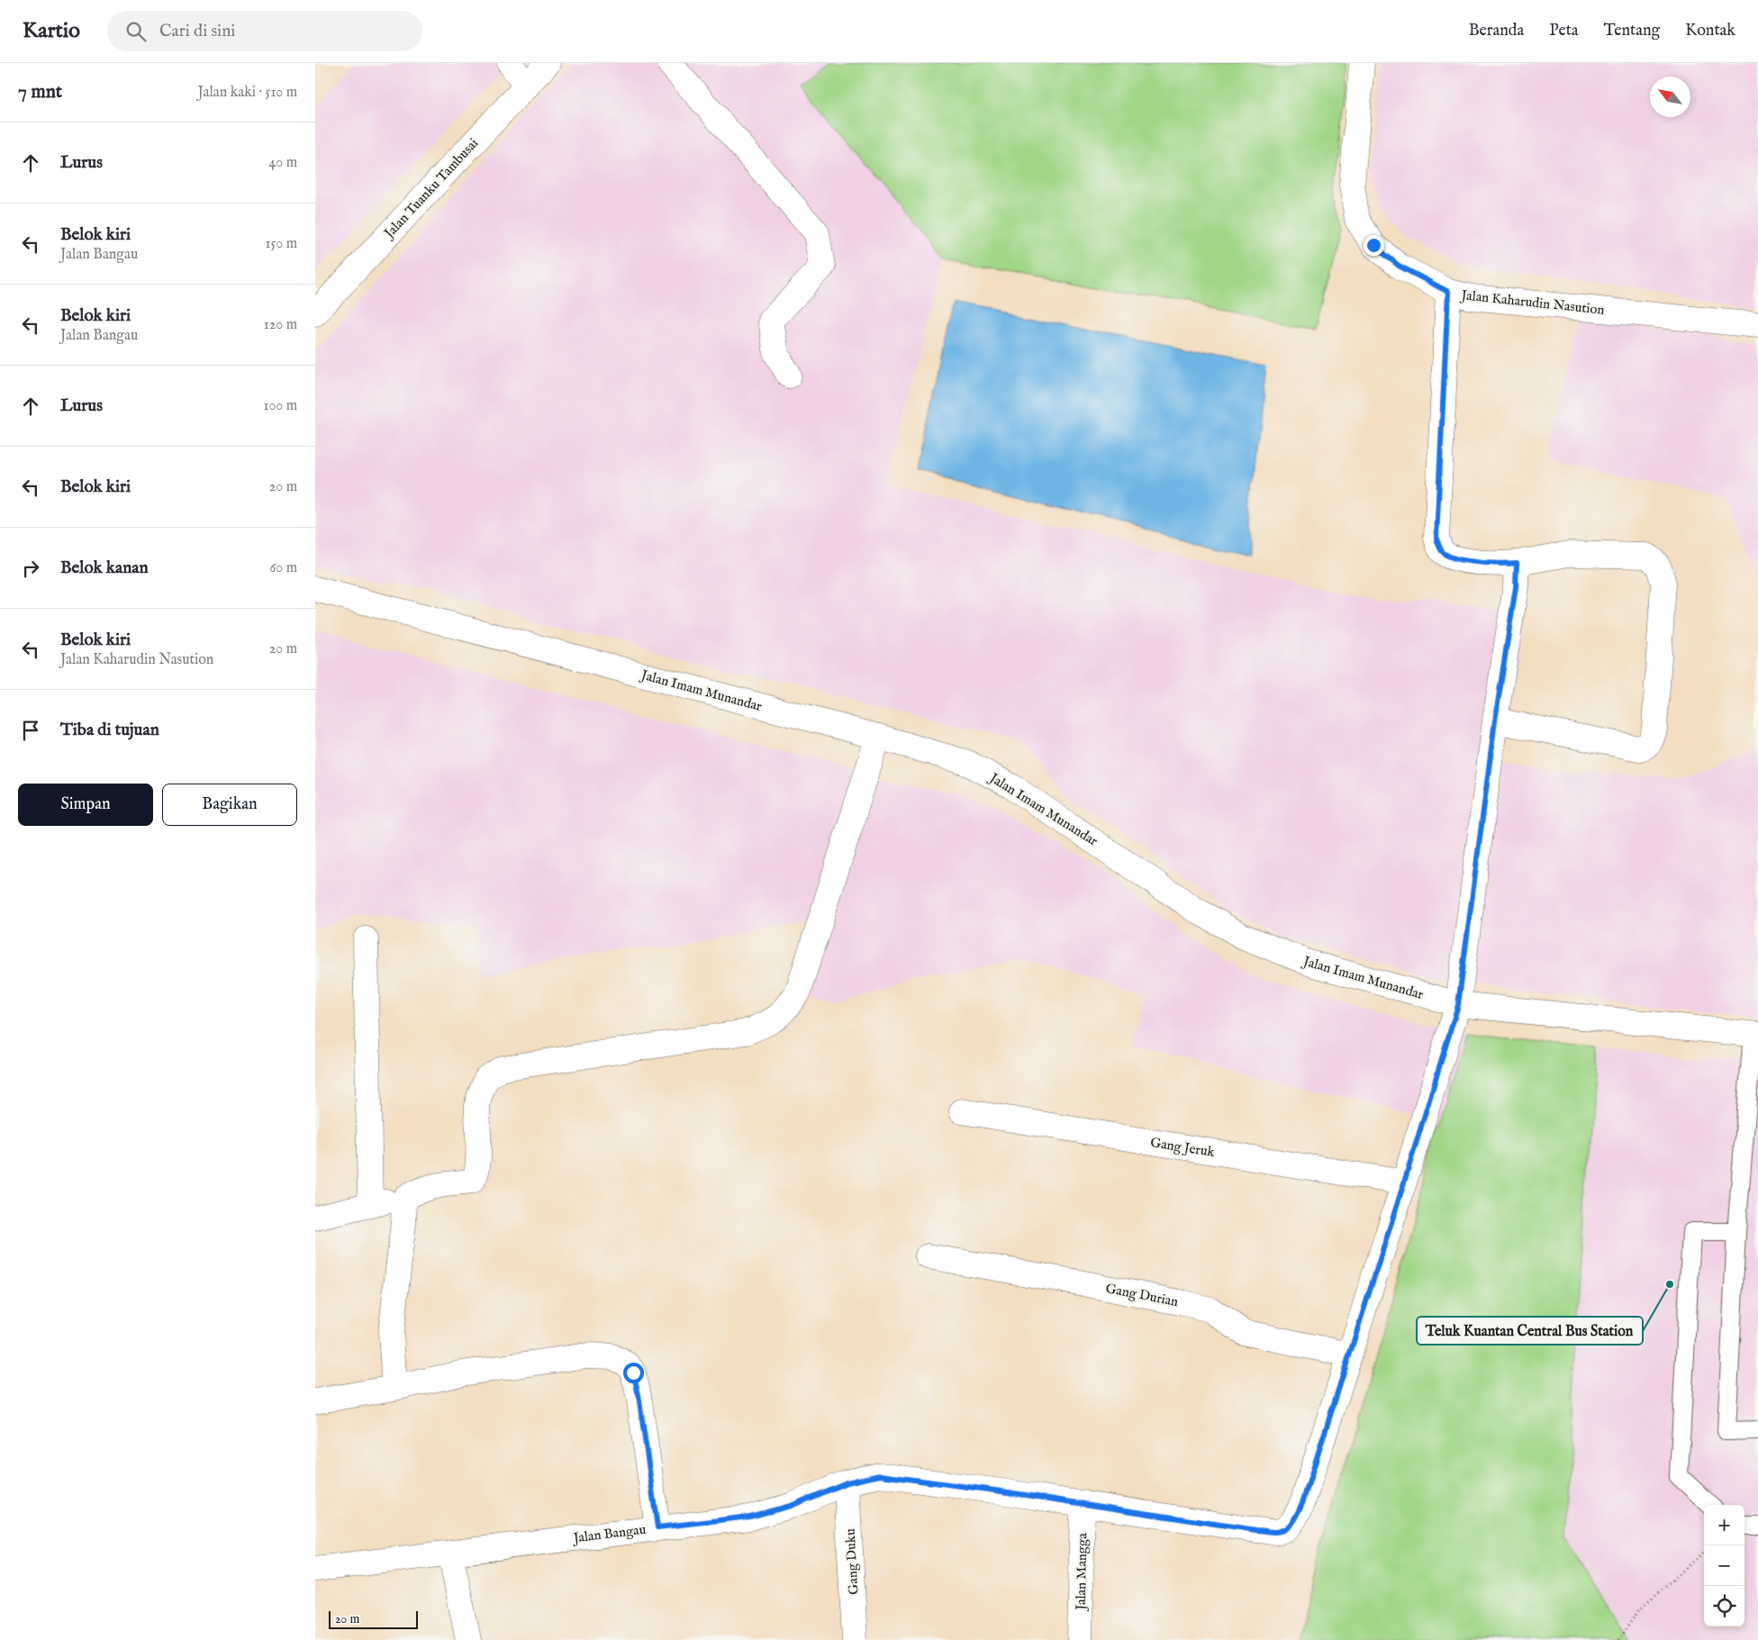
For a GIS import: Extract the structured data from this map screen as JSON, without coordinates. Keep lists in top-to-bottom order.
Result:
{
  "streets": {
    "street": [
      "Jalan Tuanku Tambusai",
      "Jalan Kaharudin Nasution",
      "Jalan Imam Munandar",
      "Gang Jeruk",
      "Gang Durian",
      "Jalan Bangau",
      "Gang Duku",
      "Jalan Mangga"
    ]
  },
  "crossings": [
    ["Jalan Imam Munandar", "Jalan Bangau"],
    ["Gang Jeruk", "Jalan Bangau"],
    ["Gang Durian", "Jalan Bangau"],
    ["Jalan Bangau", "Gang Duku"],
    ["Jalan Bangau", "Jalan Mangga"]
  ],
  "places": ["Teluk Kuantan Central Bus Station"],
  "scale_bar": "20 m",
  "north": "top left",
  "page": {
    "header": "Kartio",
    "search": "Cari di sini",
    "nav": [
      "Beranda",
      "Peta",
      "Tentang",
      "Kontak"
    ],
    "heading": ["7 mnt", "Jalan kaki · 510 m"],
    "list": [
      ["Lurus", "40 m"],
      ["Belok kiri", "Jalan Bangau", "150 m"],
      ["Belok kiri", "Jalan Bangau", "120 m"],
      ["Lurus", "100 m"],
      ["Belok kiri", "20 m"],
      ["Belok kanan", "60 m"],
      ["Belok kiri", "Jalan Kaharudin Nasution", "20 m"],
      "Tiba di tujuan"
    ],
    "buttons": ["Simpan", "Bagikan"],
    "map_buttons": ["+", "−"],
    "scale": "20 m"
  }
}
